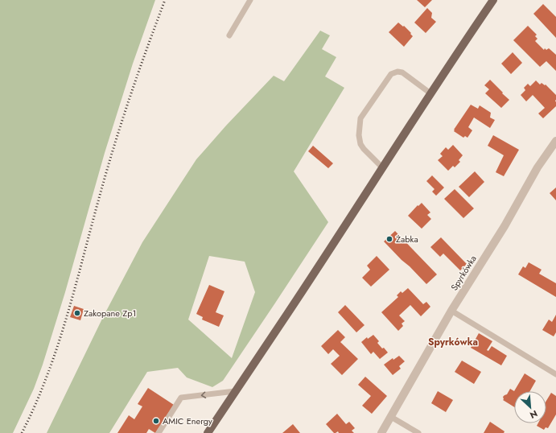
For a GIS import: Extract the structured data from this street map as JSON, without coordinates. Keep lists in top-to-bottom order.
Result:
{
  "streets": {
    "street": ["Spyrkówka"]
  },
  "districts": ["Spyrkówka"],
  "places": ["Żabka", "Zakopane Zp1", "AMIC Energy"],
  "north": "bottom right"
}
